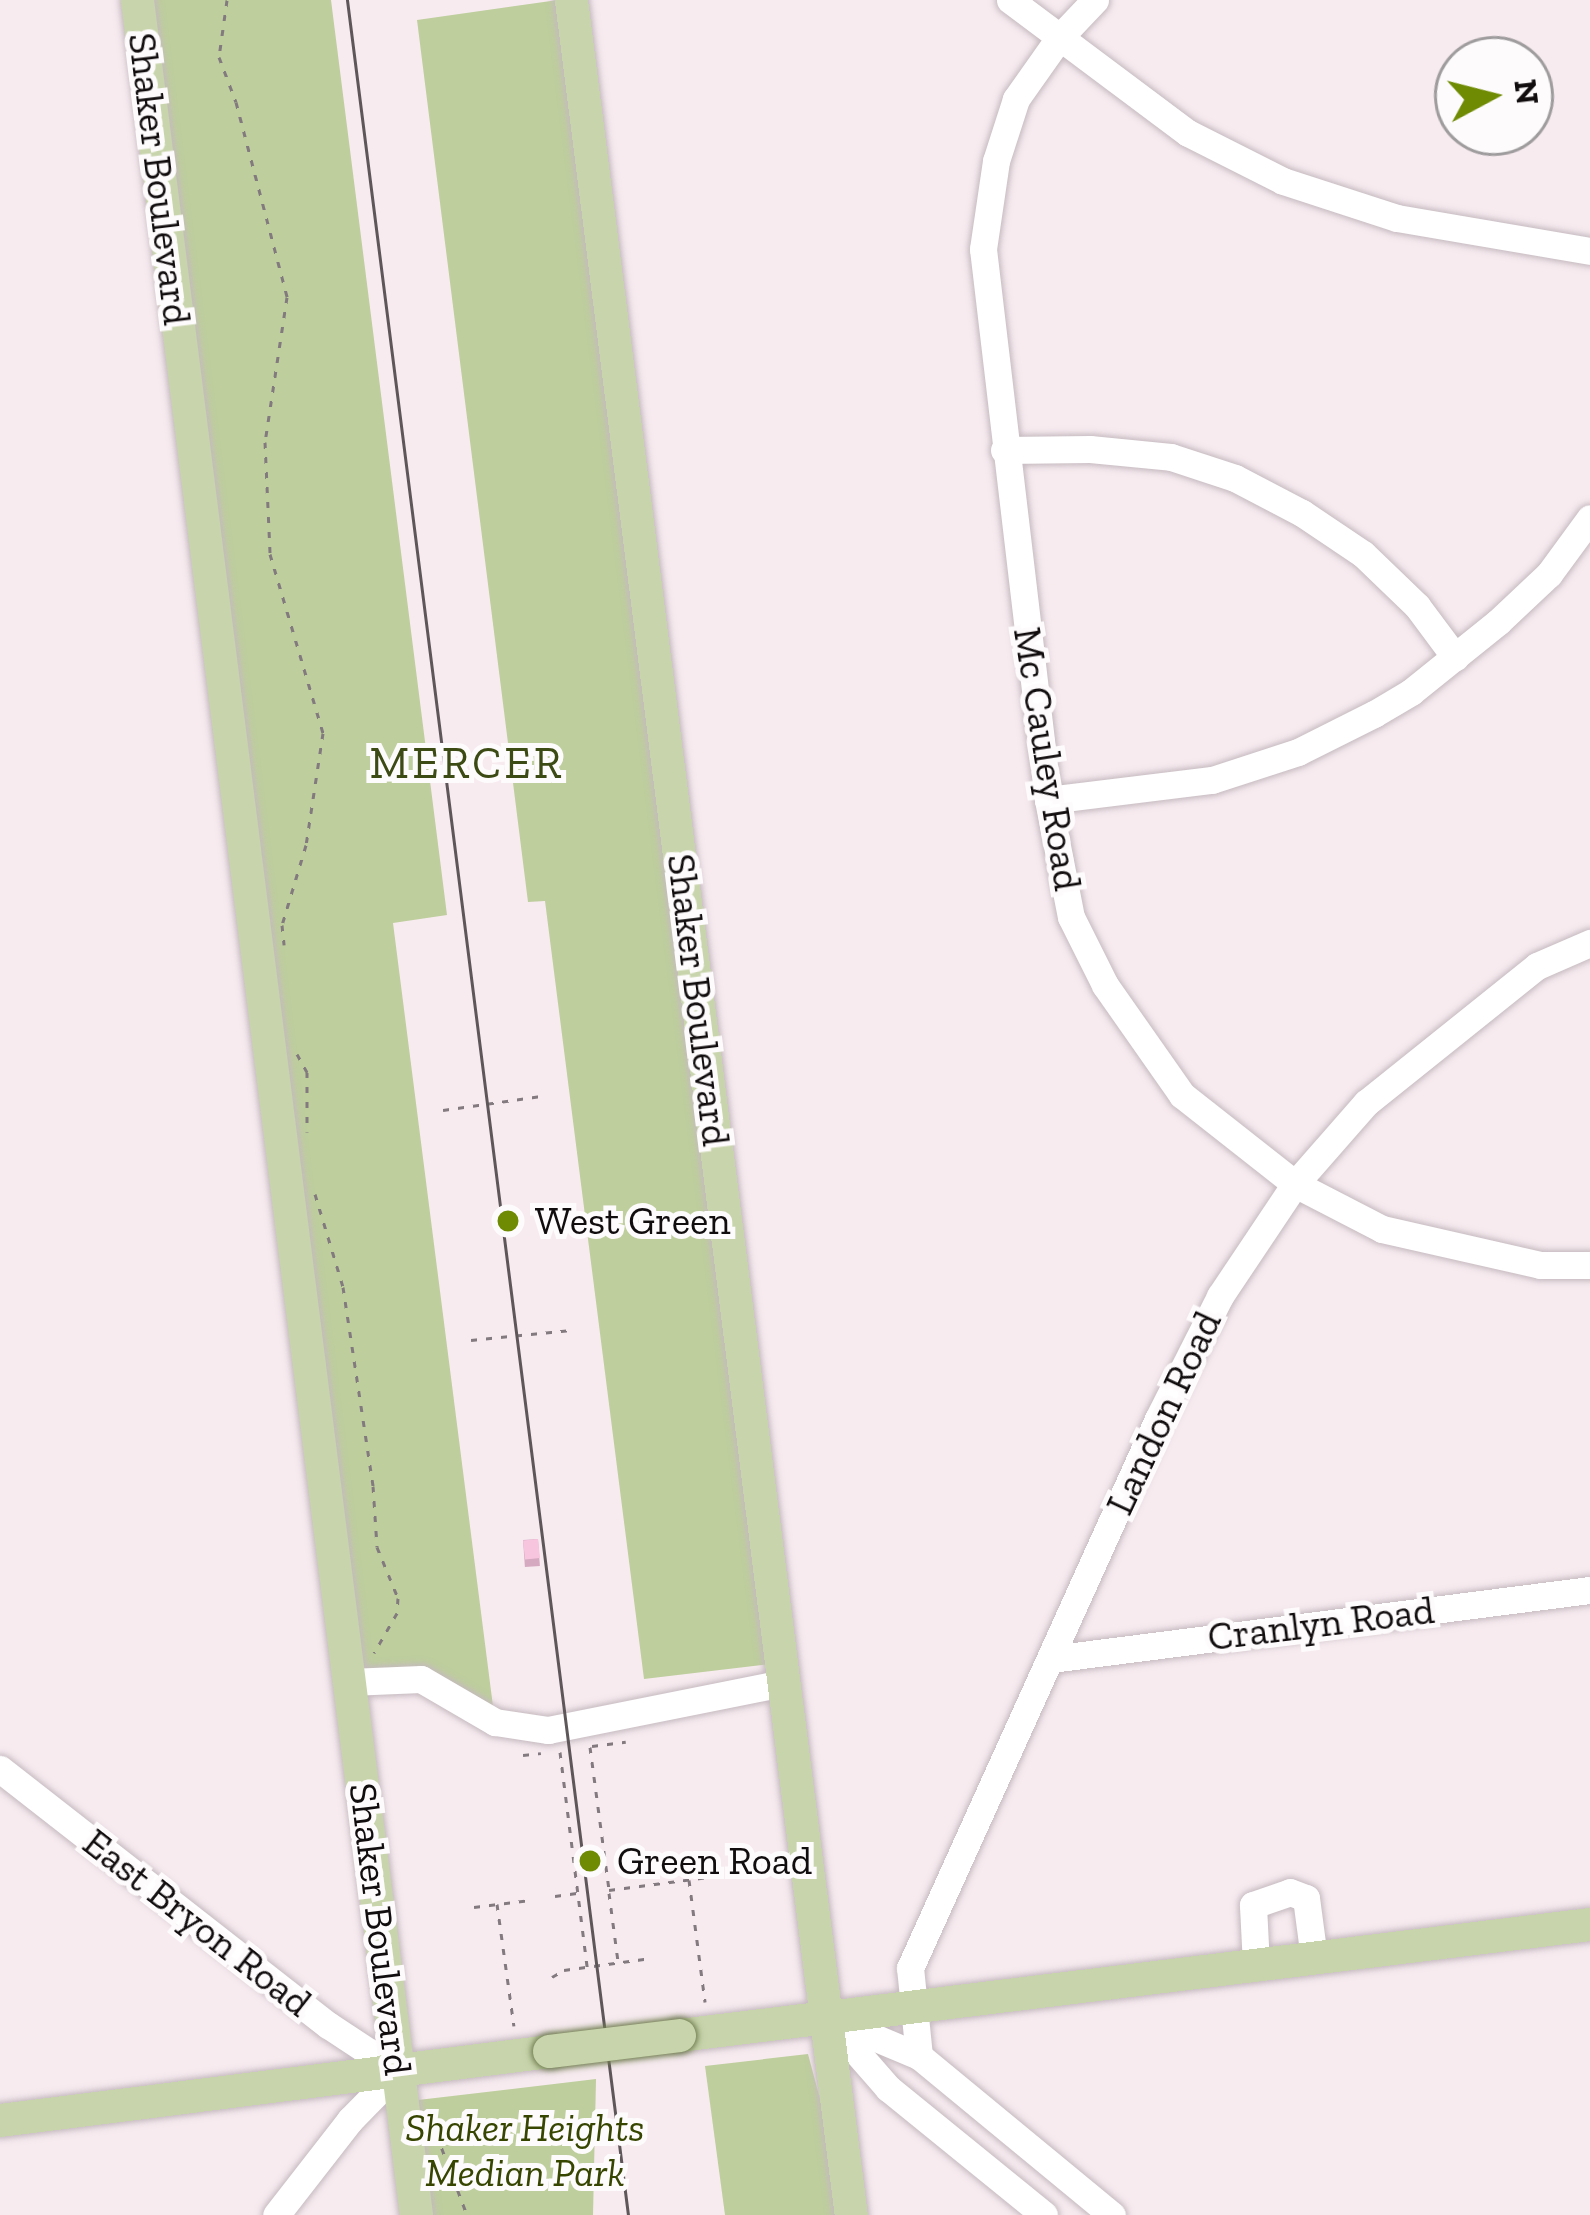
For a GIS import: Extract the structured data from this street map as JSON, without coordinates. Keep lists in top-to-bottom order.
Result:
{
  "streets": {
    "main road": ["Shaker Boulevard"],
    "street": [
      "Mc Cauley Road",
      "Landon Road",
      "Cranlyn Road",
      "East Bryon Road"
    ]
  },
  "crossings": [
    ["Shaker Boulevard", "East Bryon Road"],
    ["Mc Cauley Road", "Landon Road"],
    ["Landon Road", "Cranlyn Road"]
  ],
  "districts": ["MERCER"],
  "parks": ["Shaker Heights Median Park"],
  "places": ["West Green", "Green Road"],
  "north": "right"
}
